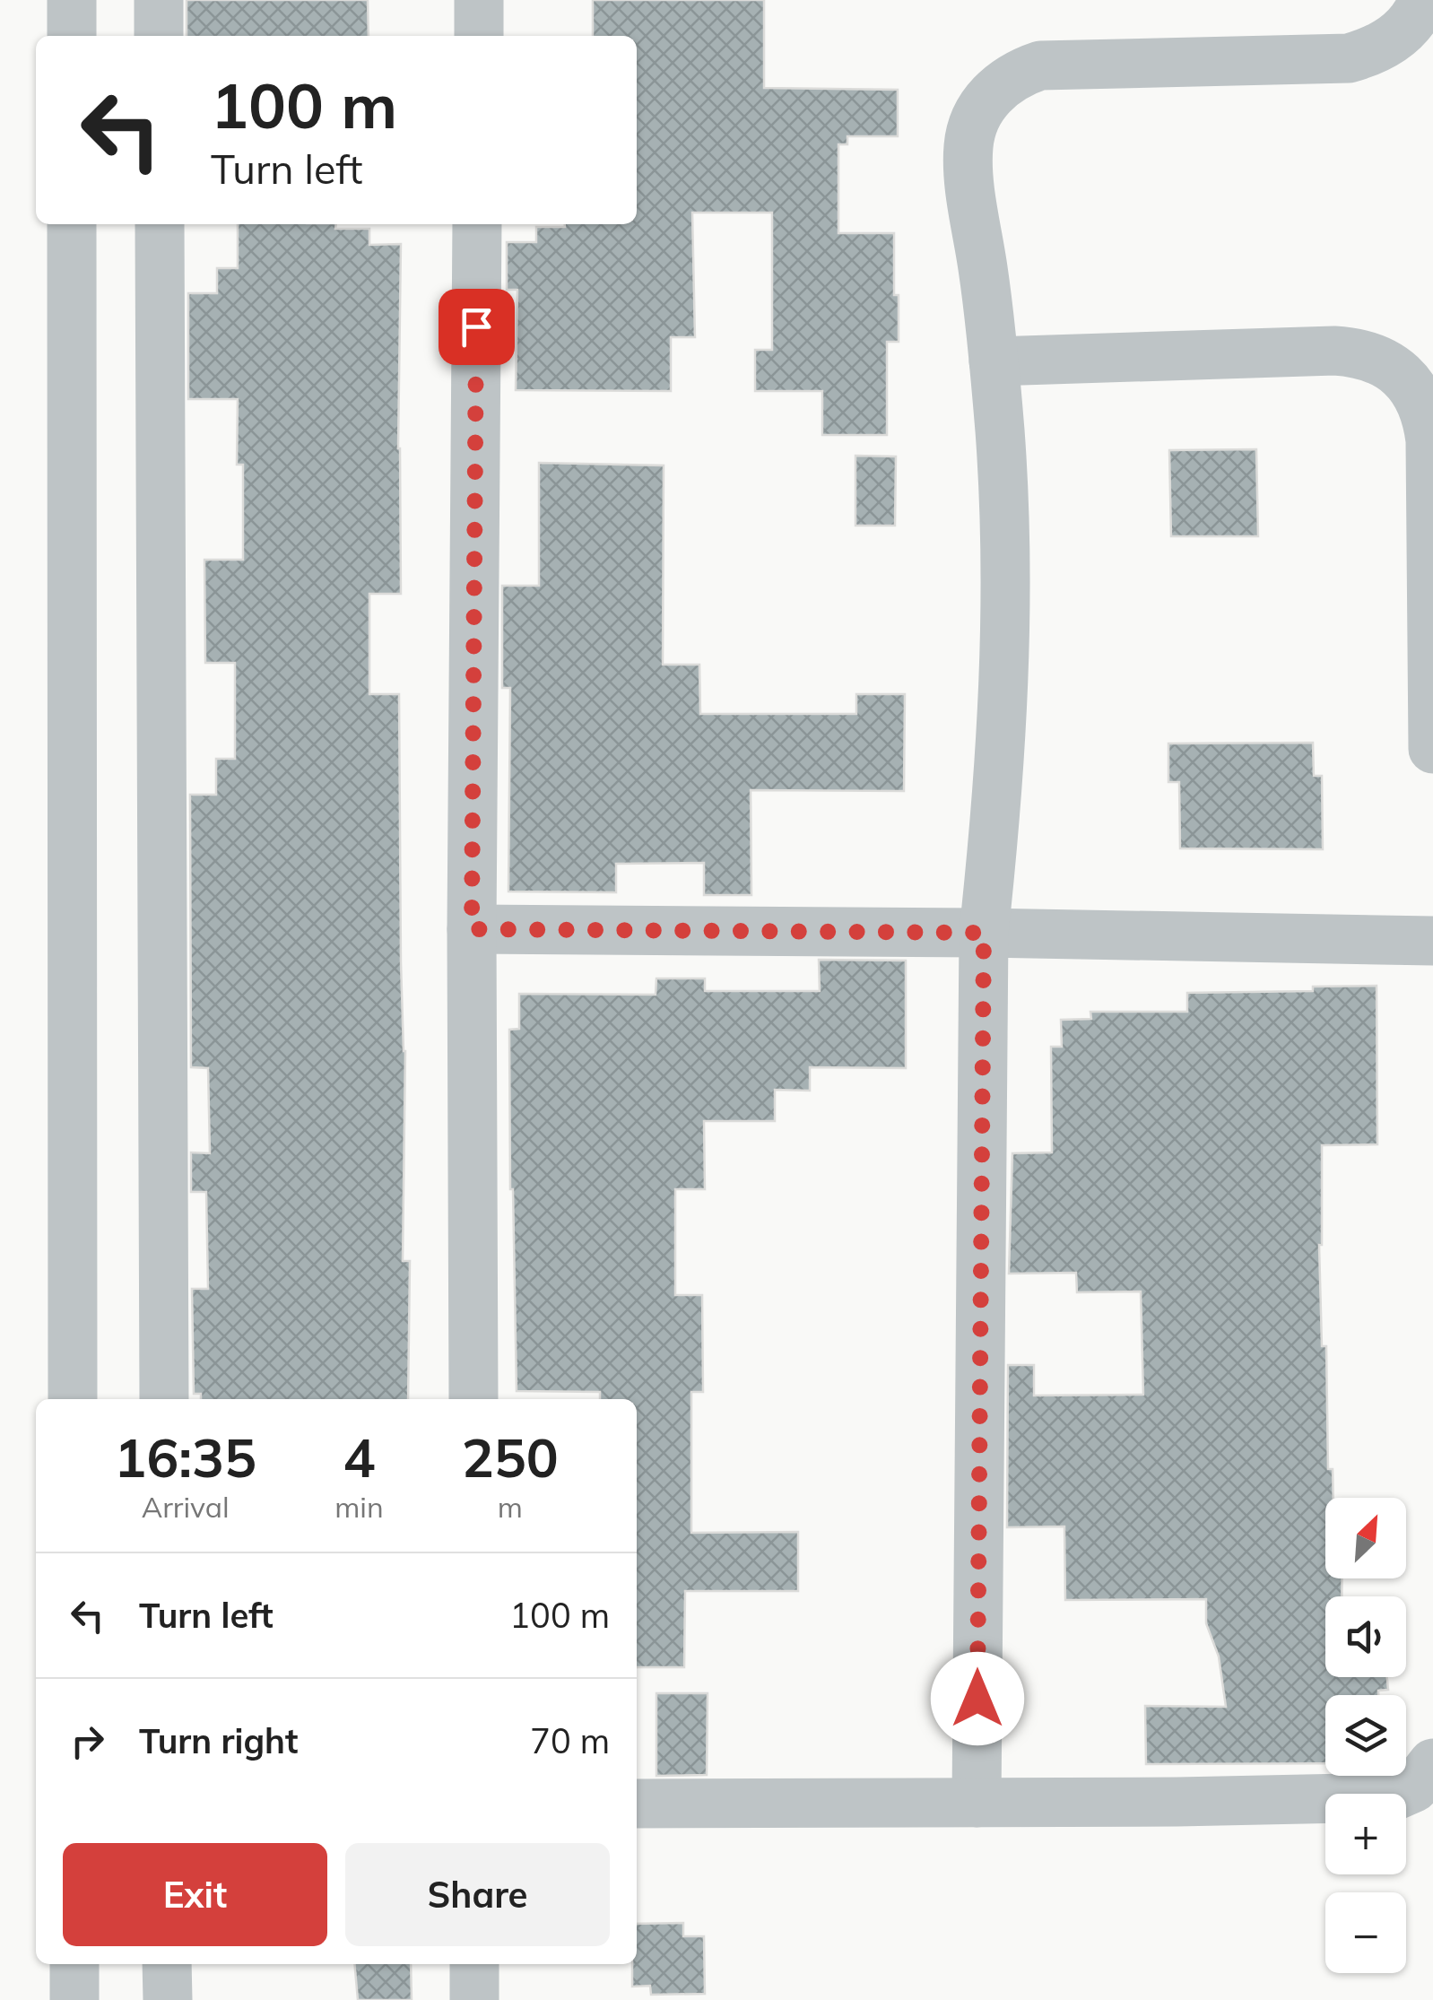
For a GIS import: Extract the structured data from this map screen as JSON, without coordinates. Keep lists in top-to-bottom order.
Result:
{
  "north": "top right",
  "page": {
    "turn": ["100 m", "Turn left"],
    "eta": [
      "16:35",
      "Arrival",
      "4",
      "min",
      "250",
      "m"
    ],
    "map_buttons": ["+", "−"],
    "list": [
      {
        "name": "Turn left",
        "value": "100 m"
      },
      {
        "name": "Turn right",
        "value": "70 m"
      }
    ],
    "buttons": ["Exit", "Share"]
  }
}
